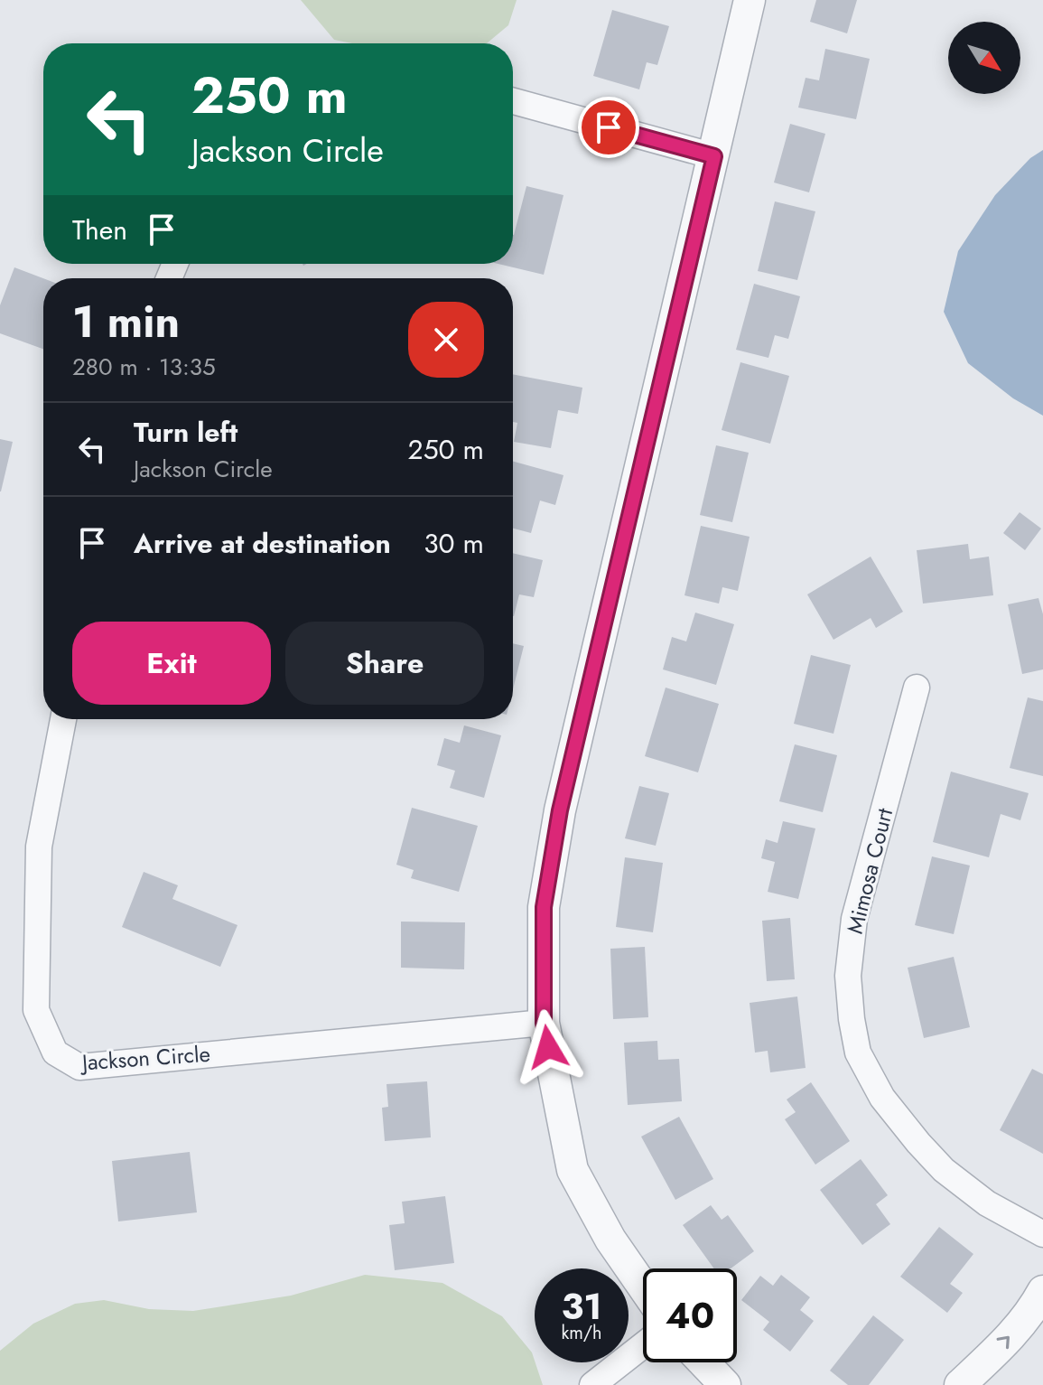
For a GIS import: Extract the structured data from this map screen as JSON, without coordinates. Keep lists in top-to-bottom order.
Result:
{
  "streets": {
    "street": ["Mimosa Court", "Jackson Circle"]
  },
  "north": "bottom right",
  "page": {
    "turn": ["250 m", "Jackson Circle"],
    "then": "Then",
    "heading": ["1 min", "280 m · 13:35"],
    "list": [
      {
        "name": "Turn left",
        "note": "Jackson Circle",
        "value": "250 m"
      },
      {
        "name": "Arrive at destination",
        "value": "30 m"
      }
    ],
    "buttons": ["Exit", "Share"],
    "speed": "31 km/h",
    "limit": "40"
  }
}
